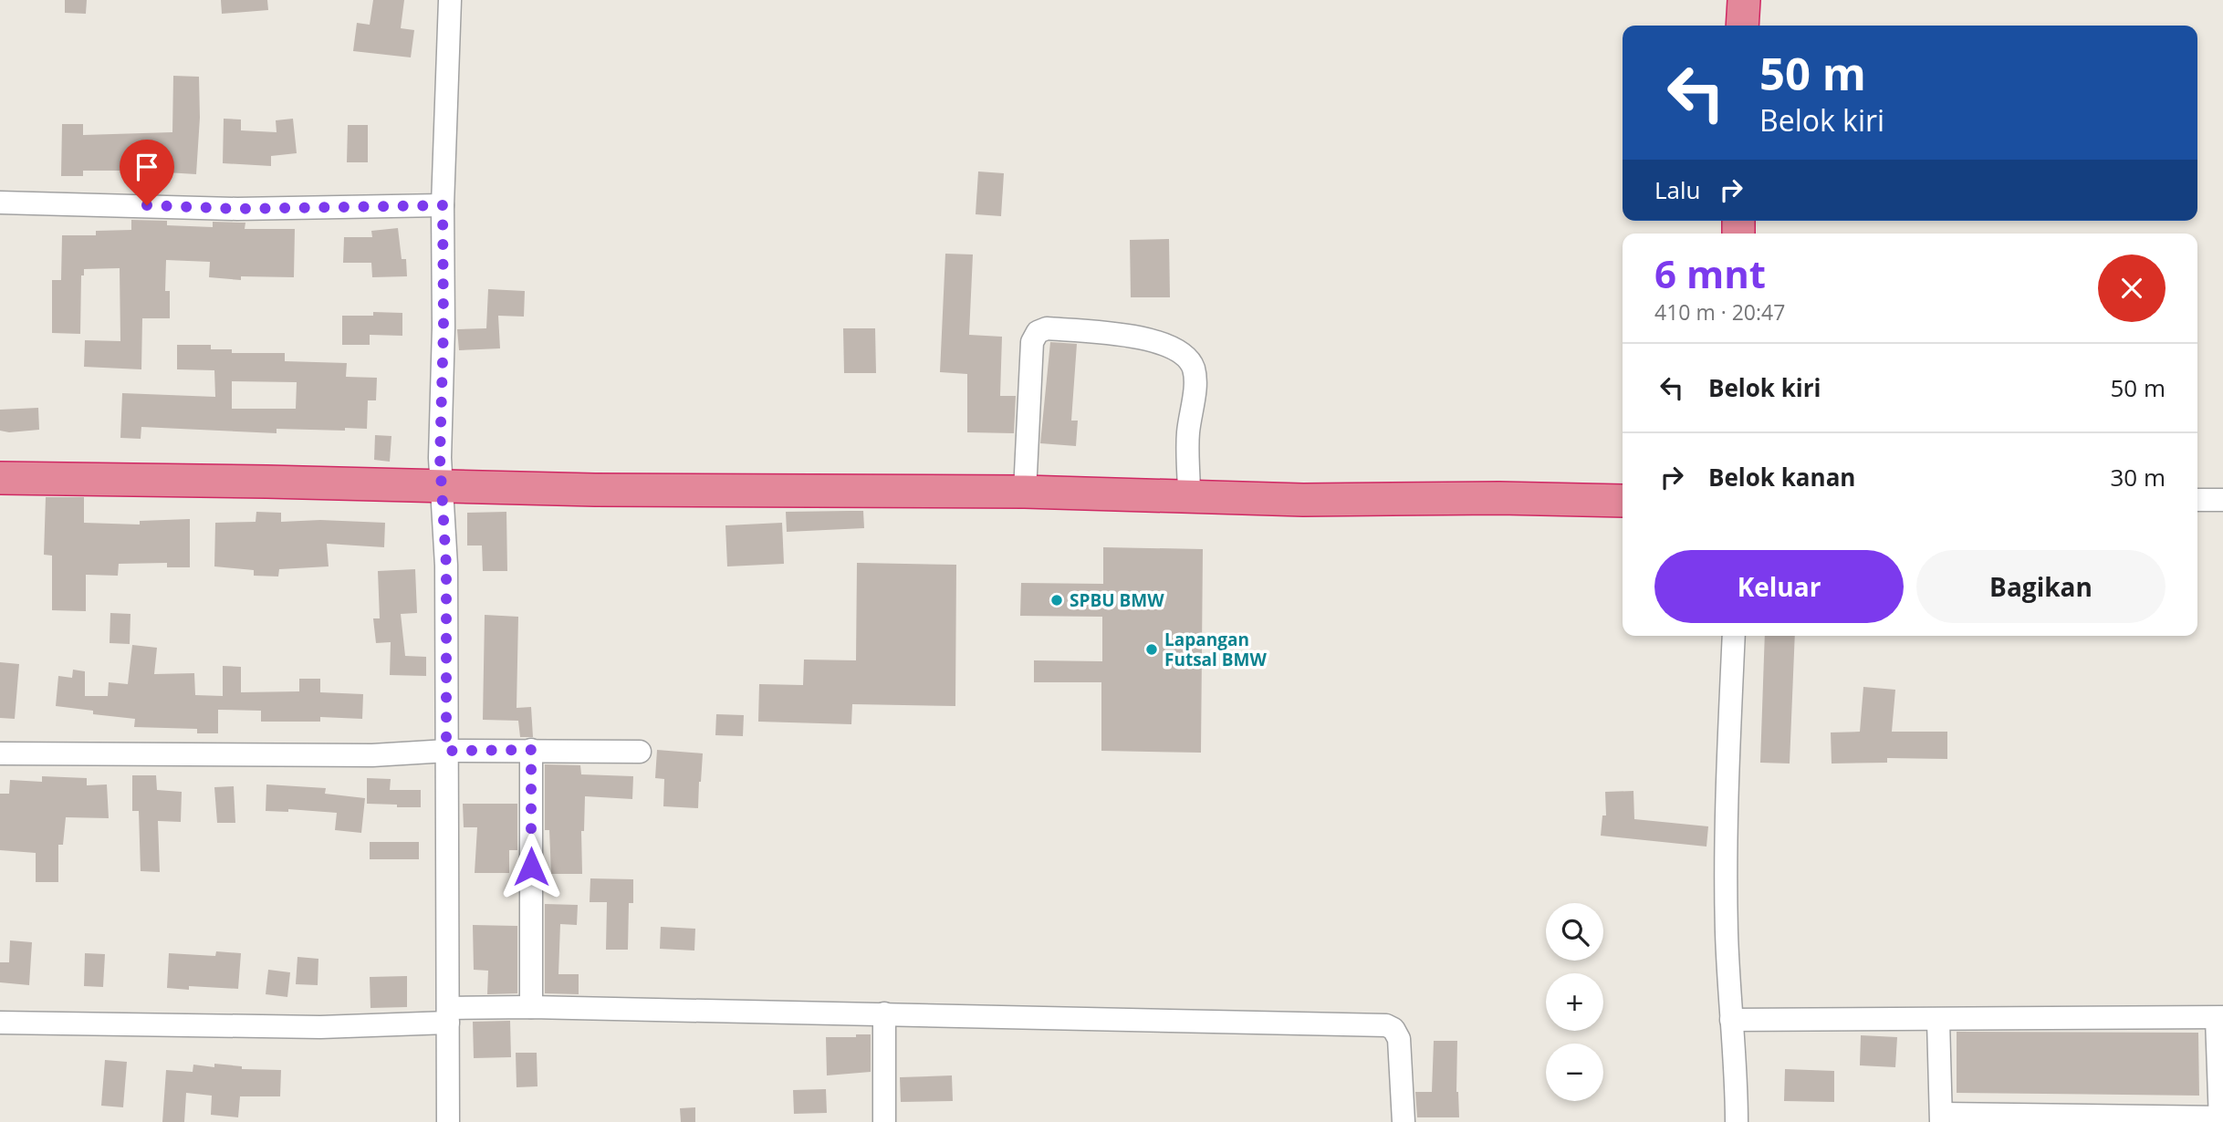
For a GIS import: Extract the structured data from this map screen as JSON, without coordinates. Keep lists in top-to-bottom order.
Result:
{
  "places": ["SPBU BMW", "Lapangan Futsal BMW"],
  "page": {
    "turn": ["50 m", "Belok kiri"],
    "then": "Lalu",
    "heading": ["6 mnt", "410 m · 20:47"],
    "list": [
      {
        "name": "Belok kiri",
        "value": "50 m"
      },
      {
        "name": "Belok kanan",
        "value": "30 m"
      }
    ],
    "buttons": ["Keluar", "Bagikan"],
    "map_buttons": ["+", "−"]
  }
}
